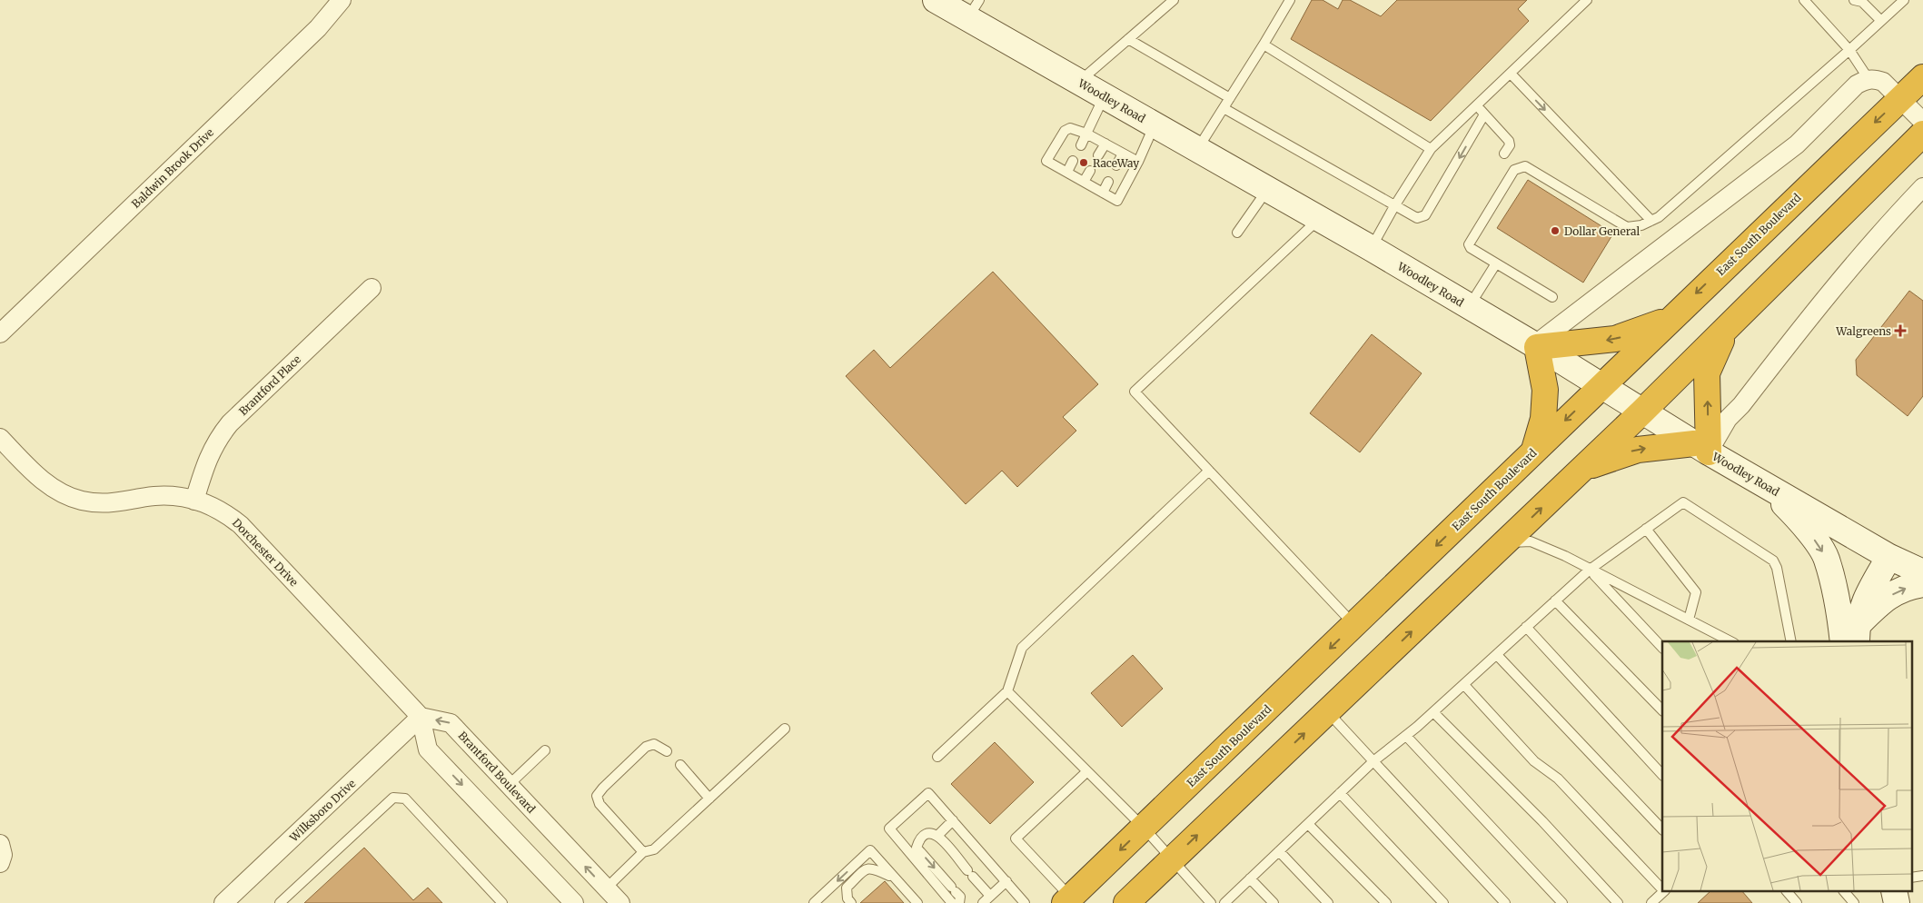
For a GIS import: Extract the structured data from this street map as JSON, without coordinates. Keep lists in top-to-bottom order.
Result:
{
  "streets": {
    "highway": ["East South Boulevard"],
    "street": [
      "Woodley Road",
      "Baldwin Brook Drive",
      "Brantford Place",
      "Dorchester Drive",
      "Brantford Boulevard",
      "Wilksboro Drive"
    ]
  },
  "crossings": [
    ["Woodley Road", "East South Boulevard"],
    ["Brantford Place", "Dorchester Drive"],
    ["Dorchester Drive", "Brantford Boulevard"],
    ["Dorchester Drive", "Wilksboro Drive"],
    ["Brantford Boulevard", "Wilksboro Drive"]
  ],
  "places": {
    "other": ["RaceWay", "Dollar General"],
    "health": ["Walgreens"]
  }
}
